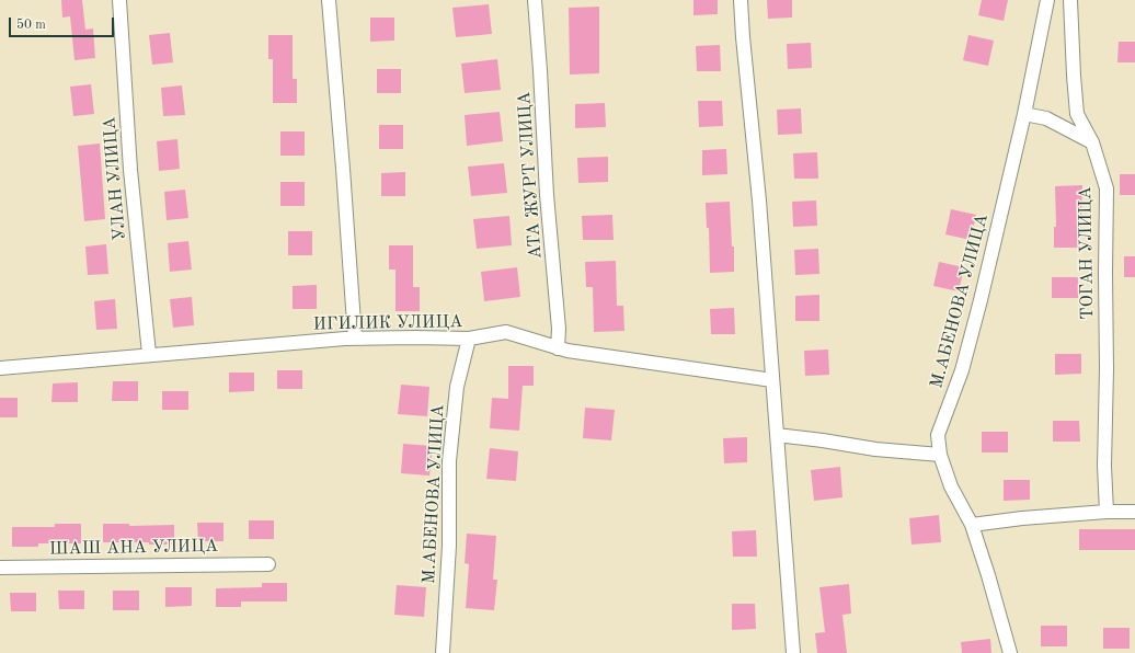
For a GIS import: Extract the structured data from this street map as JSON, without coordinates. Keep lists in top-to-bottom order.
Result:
{
  "streets": {
    "street": [
      "АТА ЖУРТ УЛИЦА",
      "УЛАН УЛИЦА",
      "ТОГАН УЛИЦА",
      "М.АБЕНОВА УЛИЦА",
      "ИГИЛИК УЛИЦА",
      "ШАШ АНА УЛИЦА"
    ]
  },
  "crossings": [
    ["АТА ЖУРТ УЛИЦА", "ИГИЛИК УЛИЦА"],
    ["УЛАН УЛИЦА", "ИГИЛИК УЛИЦА"],
    ["М.АБЕНОВА УЛИЦА", "ИГИЛИК УЛИЦА"]
  ],
  "scale_bar": "50 m"
}
